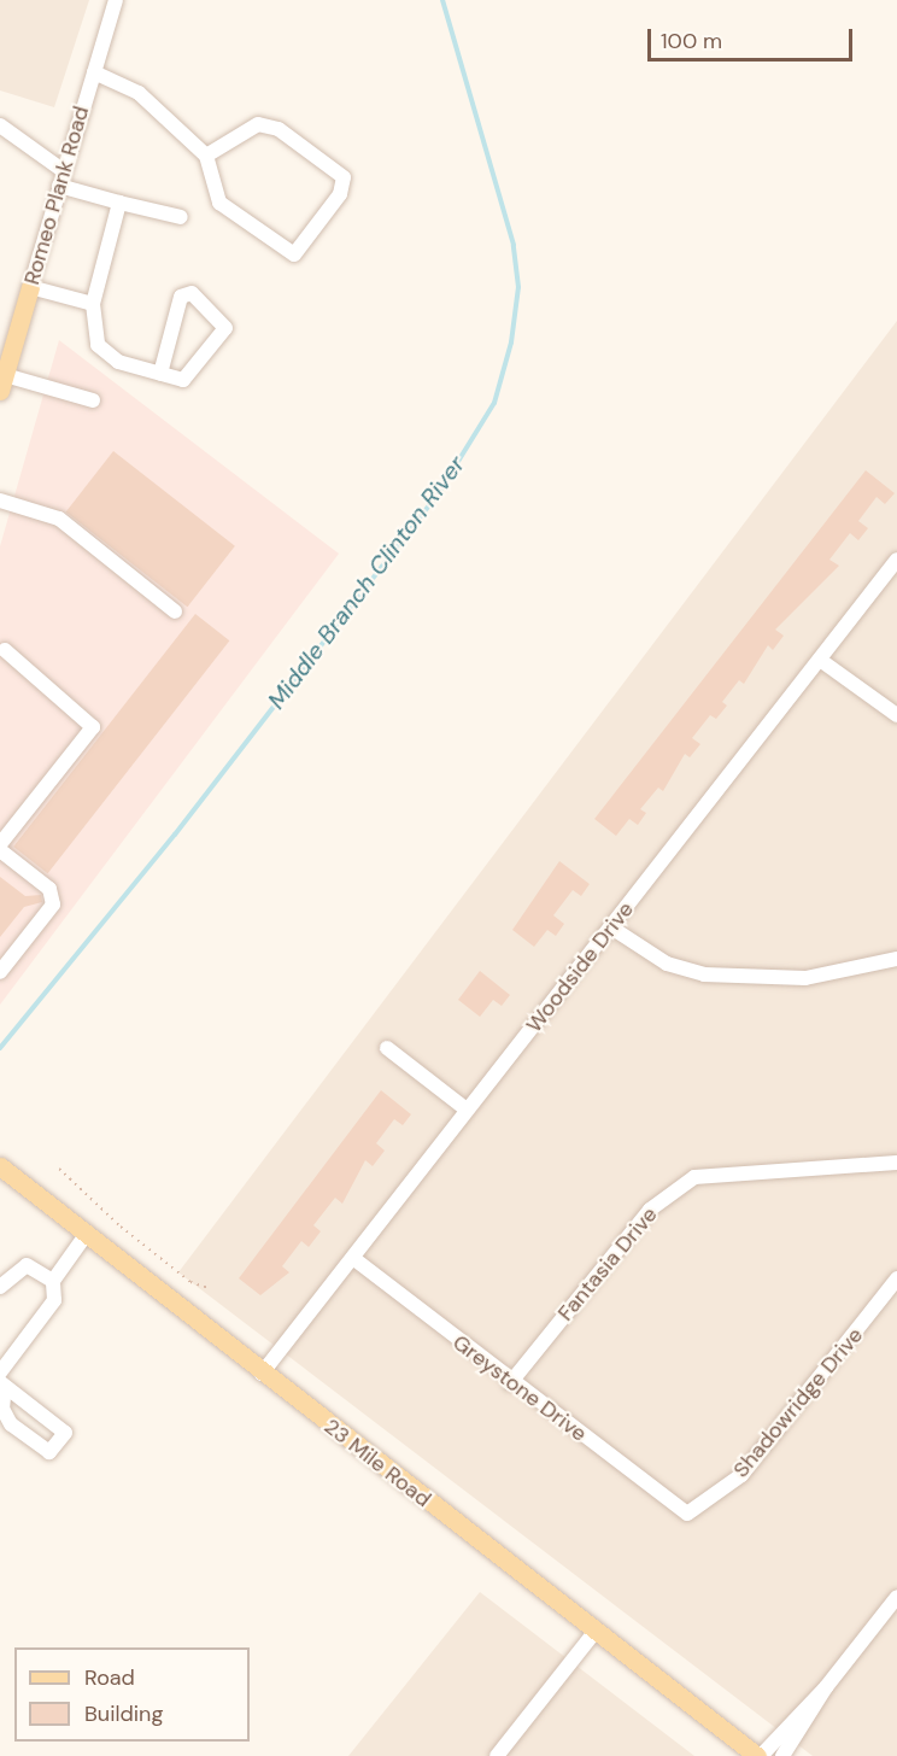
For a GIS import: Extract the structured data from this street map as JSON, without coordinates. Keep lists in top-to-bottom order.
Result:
{
  "streets": {
    "main road": ["Romeo Plank Road", "23 Mile Road"],
    "street": [
      "Woodside Drive",
      "Fantasia Drive",
      "Greystone Drive",
      "Shadowridge Drive"
    ]
  },
  "crossings": [
    ["Woodside Drive", "Greystone Drive"],
    ["Woodside Drive", "23 Mile Road"],
    ["Fantasia Drive", "Greystone Drive"],
    ["Greystone Drive", "Shadowridge Drive"]
  ],
  "water": ["Middle Branch Clinton River"],
  "legend": ["Road", "Building"],
  "scale_bar": "100 m"
}
